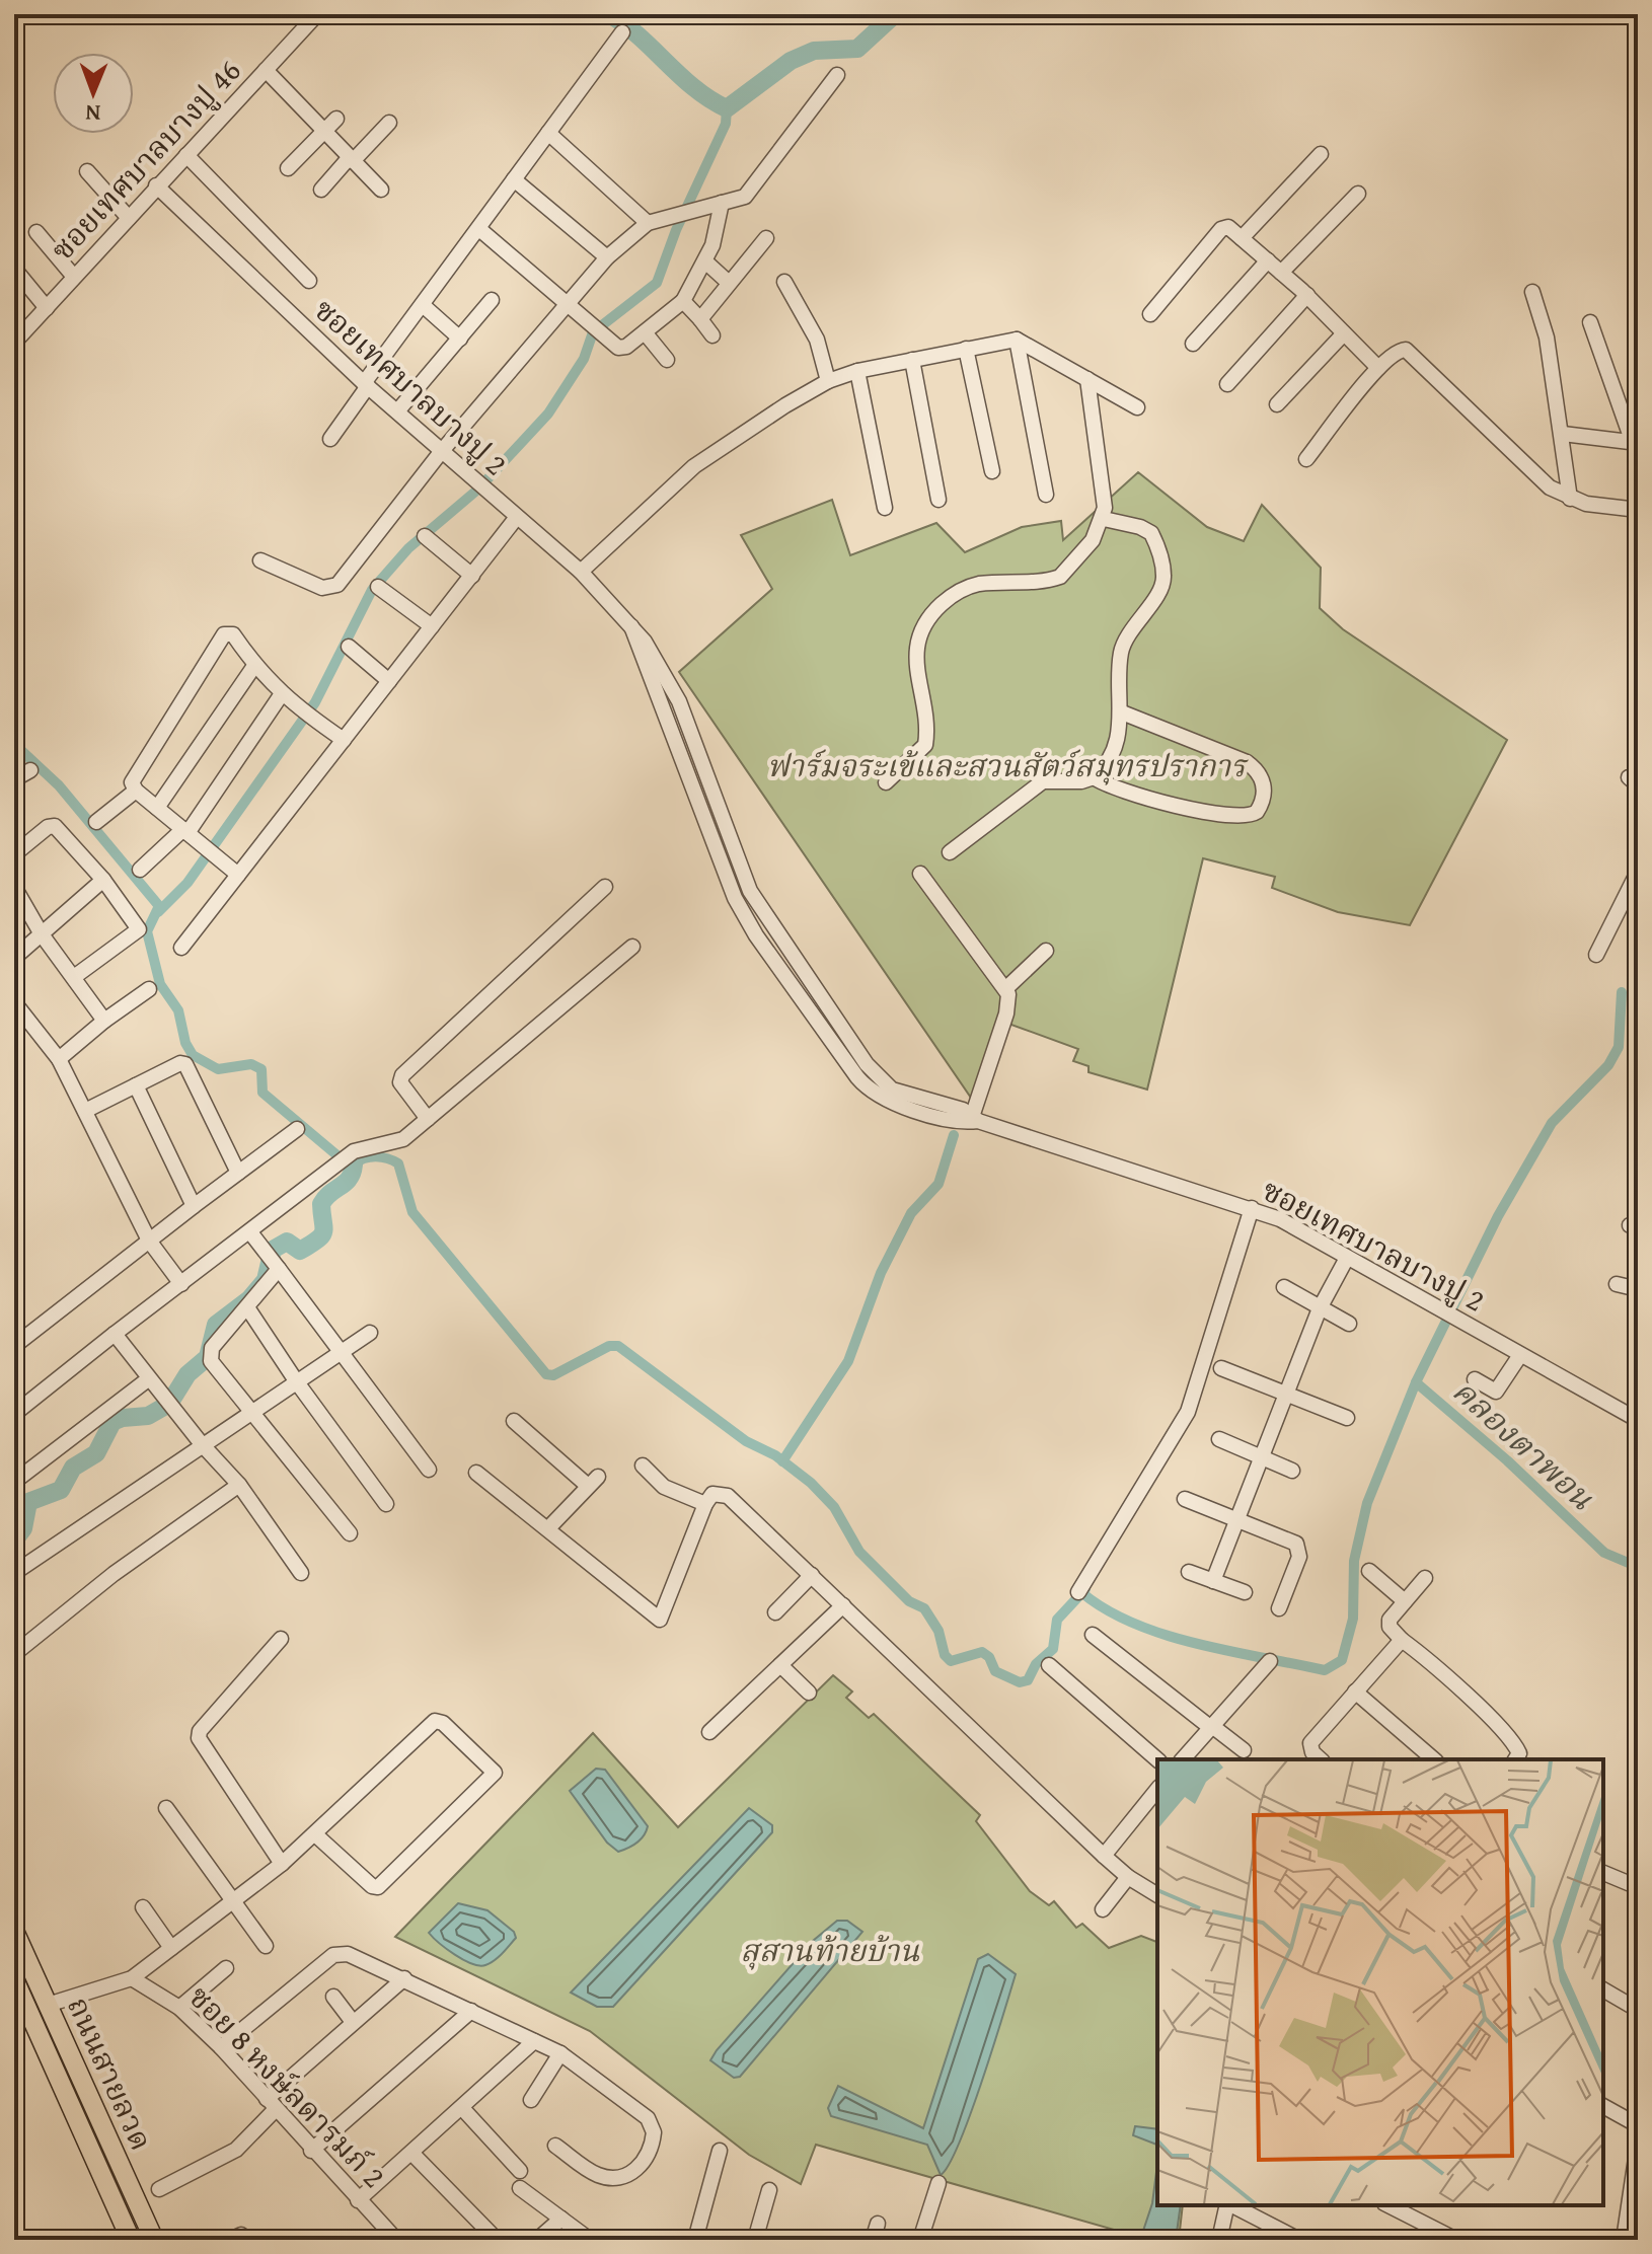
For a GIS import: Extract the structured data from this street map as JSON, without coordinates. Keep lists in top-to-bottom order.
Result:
{
  "streets": {
    "main road": ["ถนนสายลวด"],
    "street": ["ซอยเทศบาลบางปู 46", "ซอยเทศบาลบางปู 2", "ซอย 8 หงษ์ลดารมภ์ 2"]
  },
  "crossings": [
    ["ซอยเทศบาลบางปู 46", "ซอยเทศบาลบางปู 2"]
  ],
  "water": ["คลองตาพอน"],
  "parks": ["ฟาร์มจระเข้และสวนสัตว์สมุทรปราการ", "สุสานท้ายบ้าน"],
  "north": "bottom"
}
